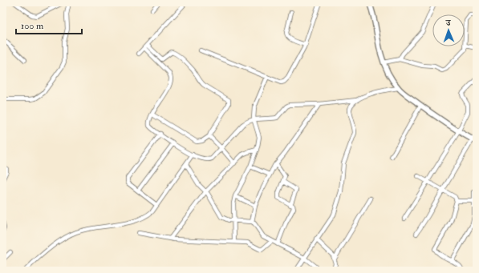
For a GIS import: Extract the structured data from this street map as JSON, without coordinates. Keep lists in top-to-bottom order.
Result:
{
  "scale_bar": "100 m",
  "north": "top"
}
